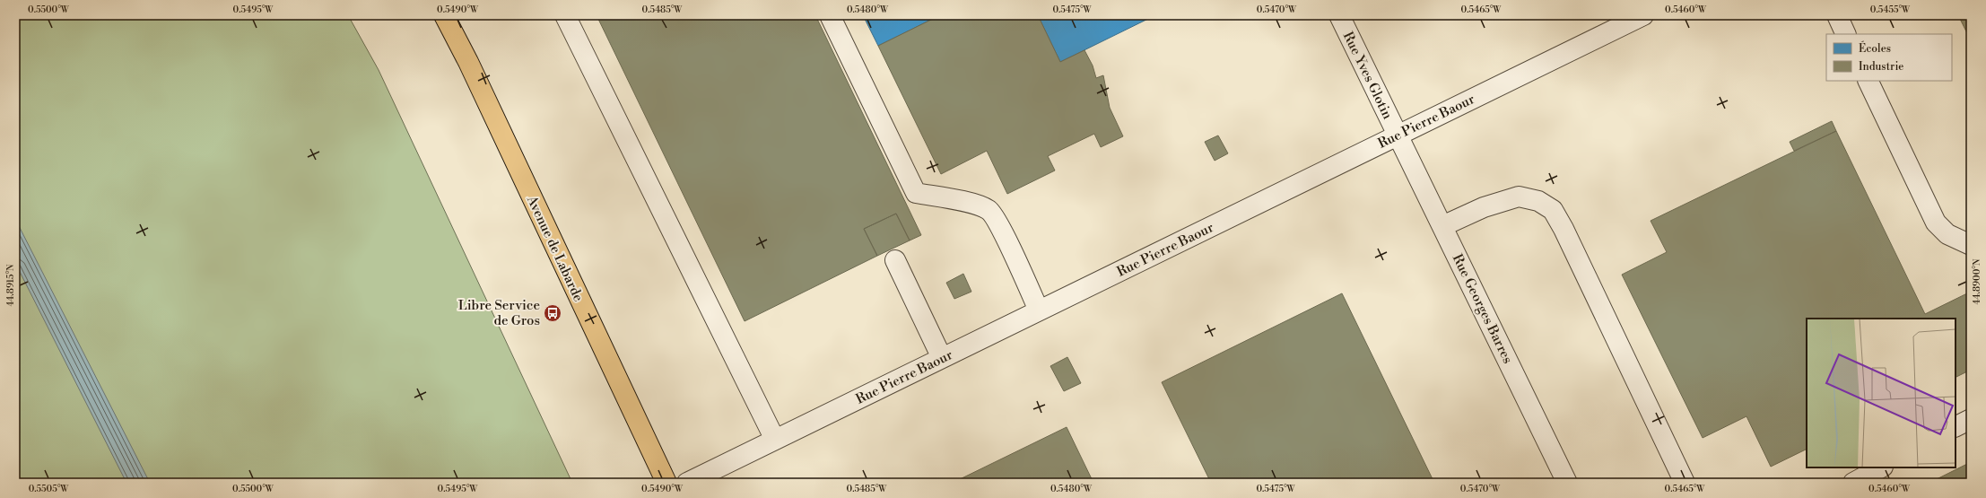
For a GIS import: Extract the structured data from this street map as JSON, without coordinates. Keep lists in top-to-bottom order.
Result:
{
  "streets": {
    "main road": ["Avenue de Labarde"],
    "street": ["Rue Yves Glotin", "Rue Pierre Baour", "Rue Georges Barres"]
  },
  "crossings": [
    ["Rue Yves Glotin", "Rue Pierre Baour"],
    ["Rue Yves Glotin", "Rue Georges Barres"],
    ["Rue Pierre Baour", "Rue Georges Barres"]
  ],
  "places": {
    "bus stop": ["Libre Service de Gros"]
  },
  "legend": ["Écoles", "Industrie"],
  "coordinates": [
    "0.5500°W",
    "0.5495°W",
    "0.5490°W",
    "0.5485°W",
    "0.5480°W",
    "0.5475°W",
    "0.5470°W",
    "0.5465°W",
    "0.5460°W",
    "0.5455°W",
    "44.8900°N",
    "44.8915°N",
    "0.5505°W"
  ]
}
